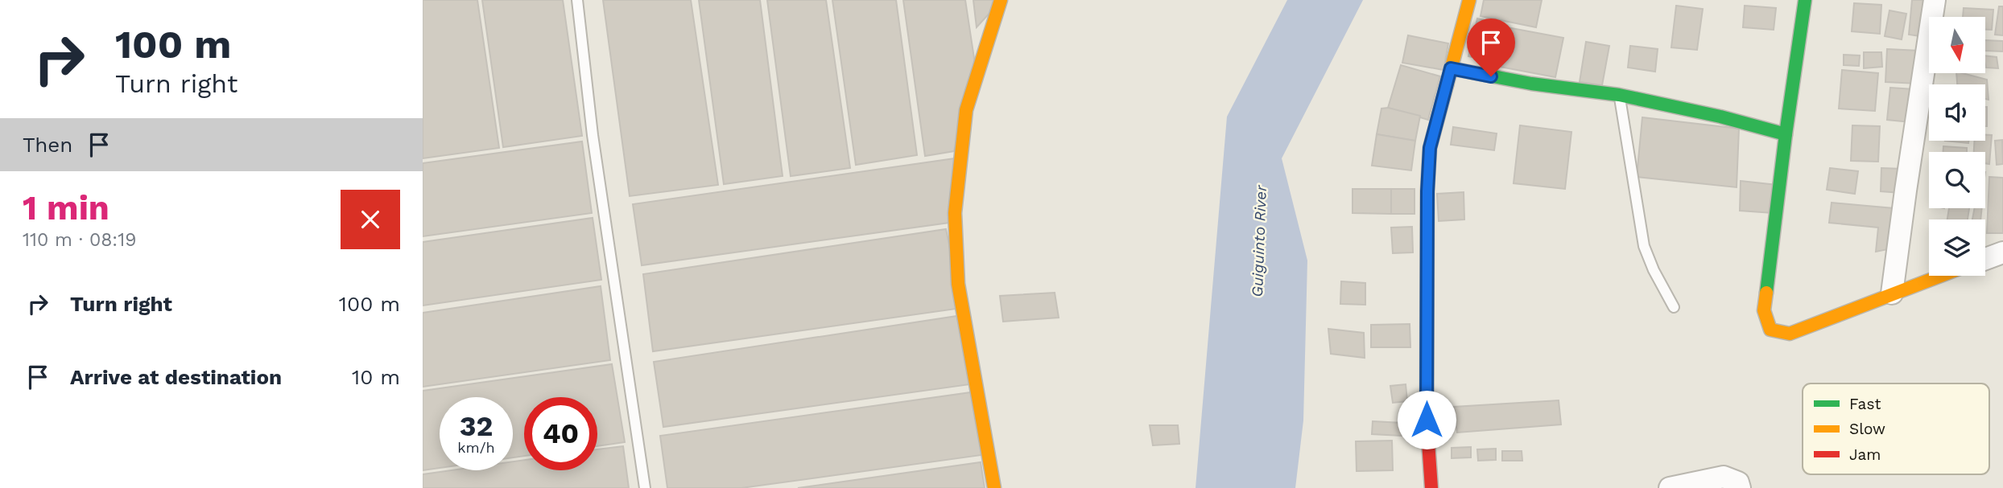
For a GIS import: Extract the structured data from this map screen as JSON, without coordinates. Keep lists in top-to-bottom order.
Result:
{
  "water": ["Guiguinto River"],
  "legend": ["Fast", "Slow", "Jam"],
  "north": "bottom",
  "page": {
    "turn": ["100 m", "Turn right"],
    "then": "Then",
    "heading": ["1 min", "110 m · 08:19"],
    "list": [
      {
        "name": "Turn right",
        "value": "100 m"
      },
      {
        "name": "Arrive at destination",
        "value": "10 m"
      }
    ],
    "speed": "32 km/h",
    "limit": "40"
  }
}
